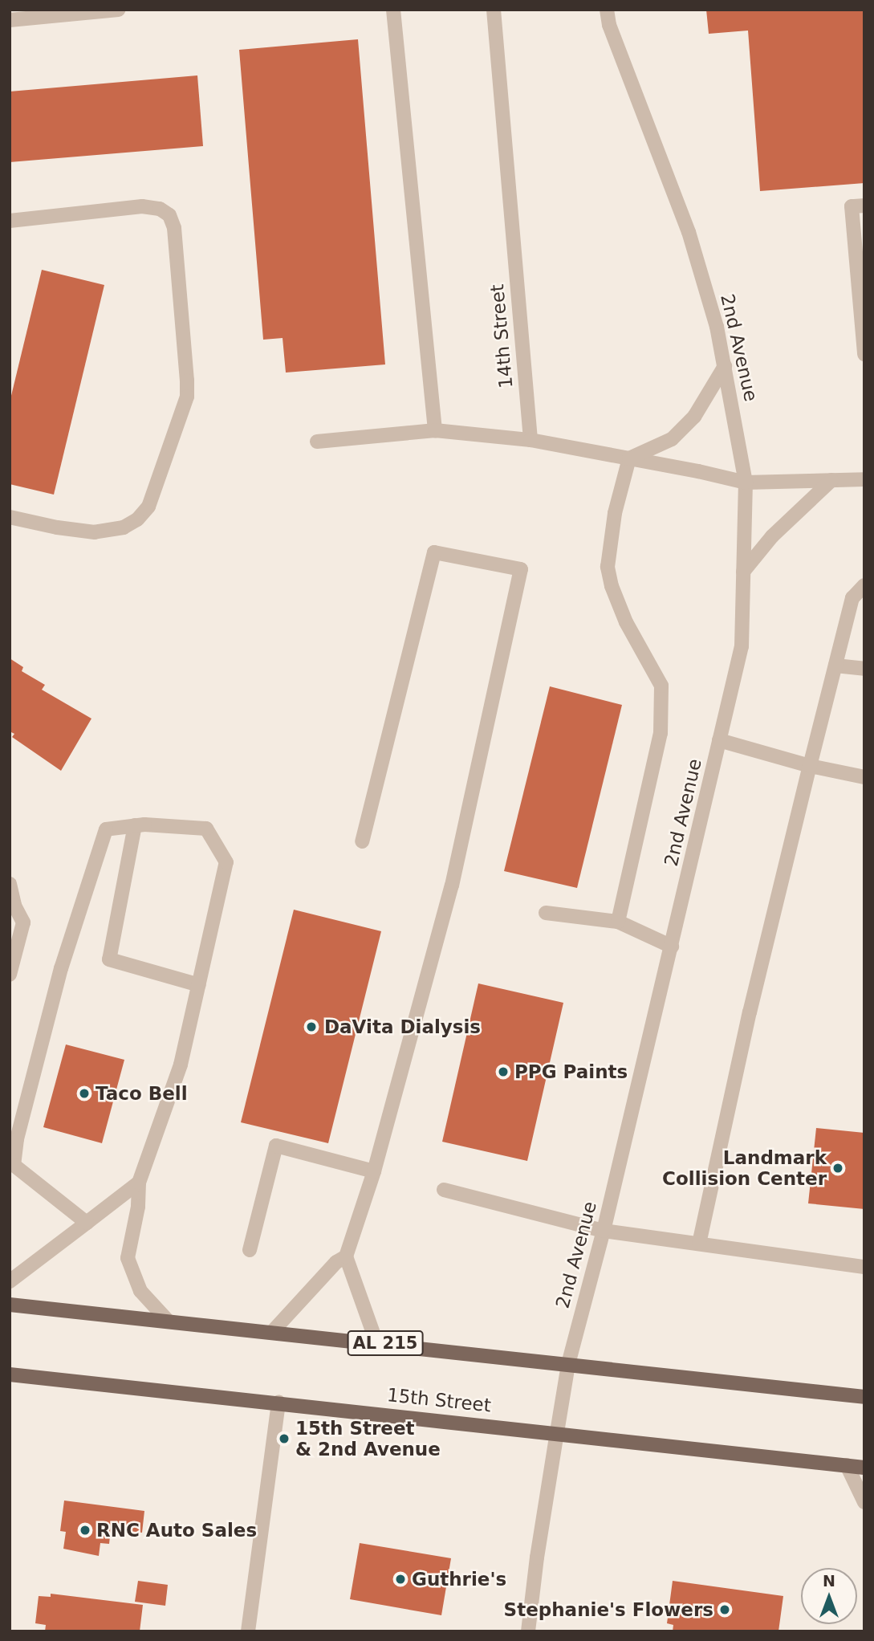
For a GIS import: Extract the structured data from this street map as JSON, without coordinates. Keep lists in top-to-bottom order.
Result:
{
  "streets": {
    "main road": ["AL 215", "15th Street"],
    "street": ["14th Street", "2nd Avenue"]
  },
  "crossings": [
    ["2nd Avenue", "AL 215"],
    ["2nd Avenue", "15th Street"]
  ],
  "places": [
    "DaVita Dialysis",
    "PPG Paints",
    "Taco Bell",
    "Landmark Collision Center",
    "15th Street & 2nd Avenue",
    "RNC Auto Sales",
    "Guthrie's",
    "Stephanie's Flowers"
  ],
  "north": "top"
}
